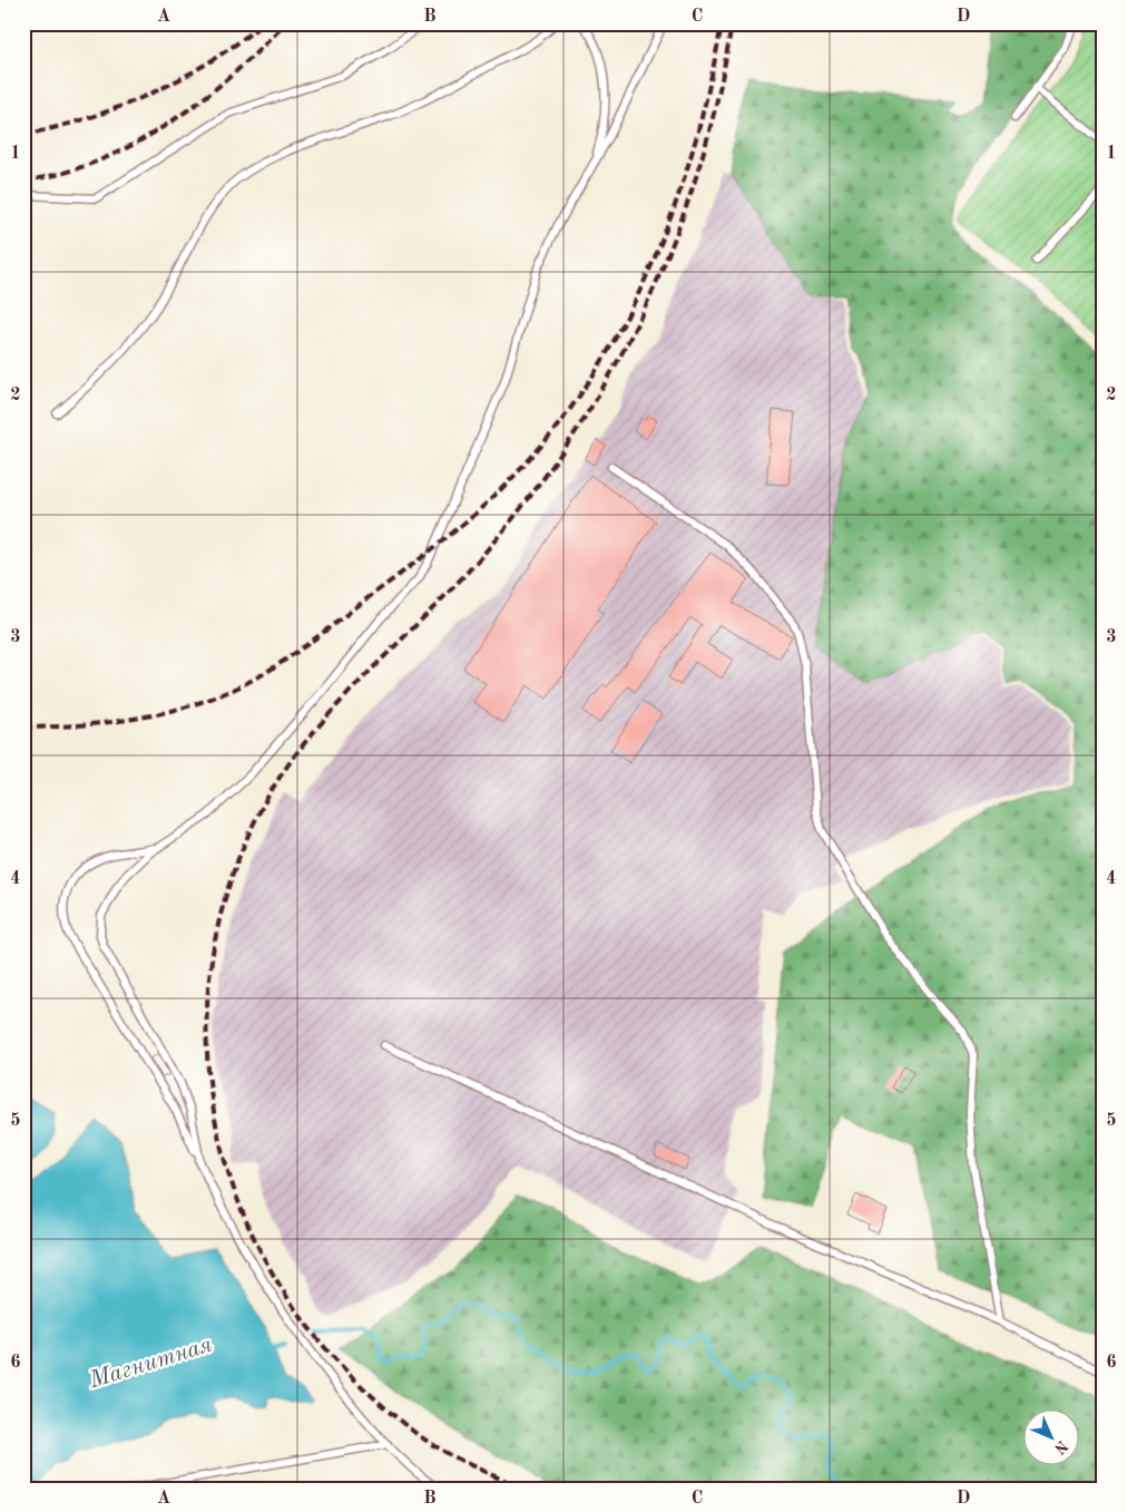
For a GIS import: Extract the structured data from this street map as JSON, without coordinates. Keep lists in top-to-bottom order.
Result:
{
  "water": ["Магнитная"],
  "north": "bottom right",
  "grid": {
    "columns": [
      "A",
      "B",
      "C",
      "D"
    ],
    "rows": [
      "1",
      "2",
      "3",
      "4",
      "5",
      "6"
    ]
  }
}
